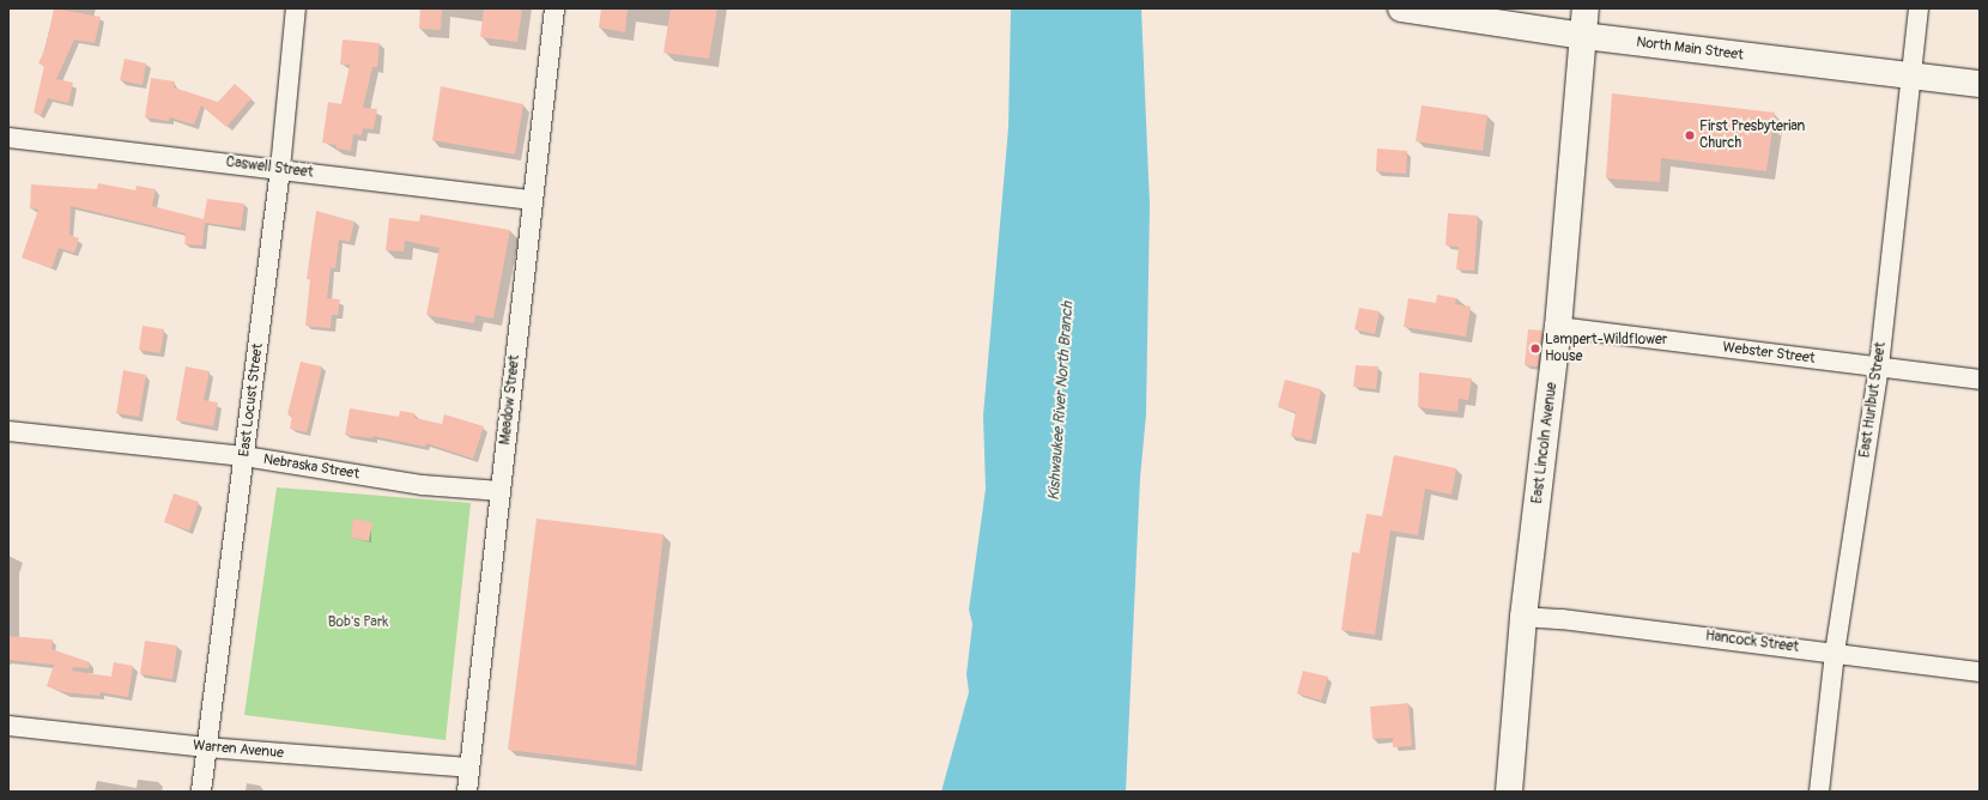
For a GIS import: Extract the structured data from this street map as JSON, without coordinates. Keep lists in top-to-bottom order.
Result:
{
  "streets": {
    "street": [
      "North Main Street",
      "Caswell Street",
      "Webster Street",
      "East Locust Street",
      "Meadow Street",
      "East Hurlbut Street",
      "East Lincoln Avenue",
      "Nebraska Street",
      "Hancock Street",
      "Warren Avenue"
    ]
  },
  "crossings": [
    ["North Main Street", "East Hurlbut Street"],
    ["North Main Street", "East Lincoln Avenue"],
    ["Caswell Street", "East Locust Street"],
    ["Caswell Street", "Meadow Street"],
    ["Webster Street", "East Hurlbut Street"],
    ["Webster Street", "East Lincoln Avenue"],
    ["East Locust Street", "Nebraska Street"],
    ["East Locust Street", "Warren Avenue"],
    ["Meadow Street", "Nebraska Street"],
    ["Meadow Street", "Warren Avenue"],
    ["East Hurlbut Street", "Hancock Street"],
    ["East Lincoln Avenue", "Hancock Street"]
  ],
  "water": ["Kishwaukee River North Branch"],
  "parks": ["Bob's Park"],
  "places": ["First Presbyterian Church", "Lampert-Wildflower House"]
}
